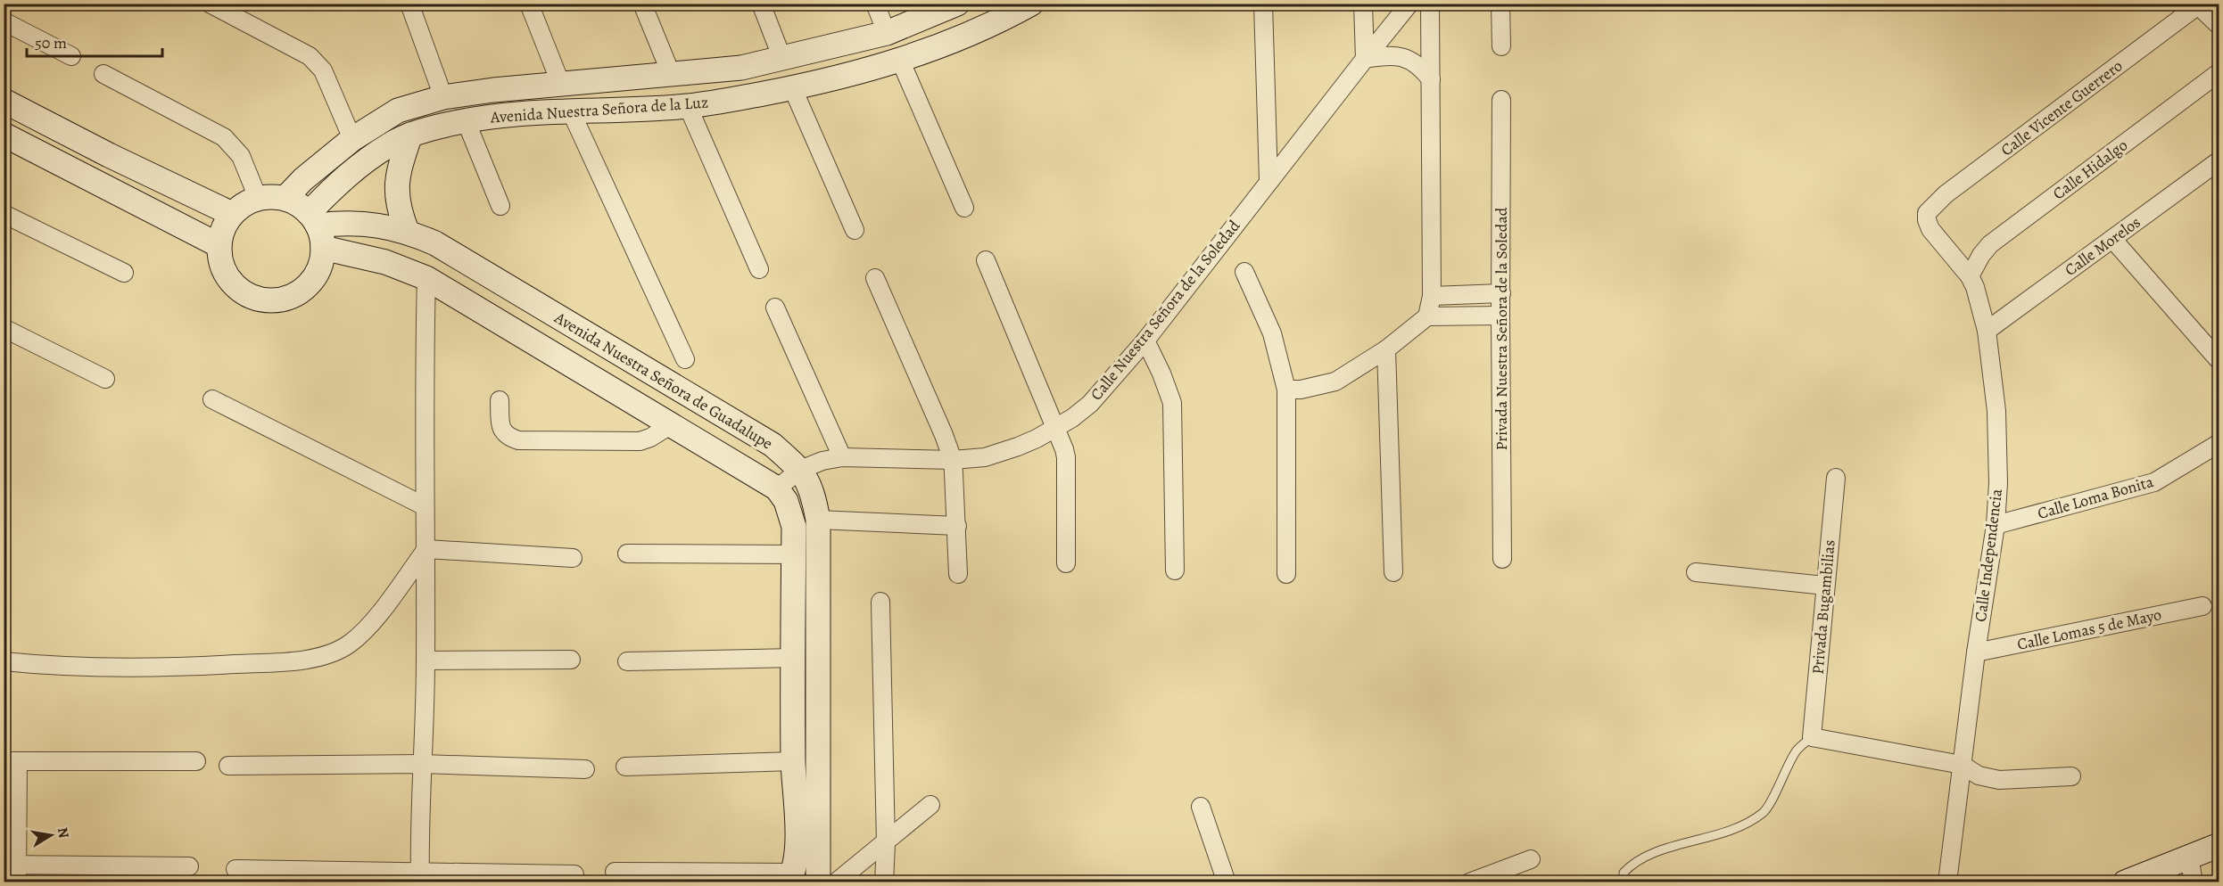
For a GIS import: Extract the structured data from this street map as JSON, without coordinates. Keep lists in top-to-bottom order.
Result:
{
  "streets": {
    "street": [
      "Calle Vicente Guerrero",
      "Avenida Nuestra Señora de la Luz",
      "Calle Hidalgo",
      "Calle Morelos",
      "Calle Nuestra Señora de la Soledad",
      "Privada Nuestra Señora de la Soledad",
      "Avenida Nuestra Señora de Guadalupe",
      "Calle Loma Bonita",
      "Calle Independencia",
      "Privada Bugambilias",
      "Calle Lomas 5 de Mayo"
    ]
  },
  "crossings": [
    ["Calle Vicente Guerrero", "Calle Independencia"],
    ["Avenida Nuestra Señora de la Luz", "Avenida Nuestra Señora de Guadalupe"],
    ["Calle Hidalgo", "Calle Independencia"],
    ["Calle Morelos", "Calle Independencia"],
    ["Calle Nuestra Señora de la Soledad", "Avenida Nuestra Señora de Guadalupe"],
    ["Calle Loma Bonita", "Calle Independencia"],
    ["Calle Independencia", "Calle Lomas 5 de Mayo"]
  ],
  "scale_bar": "50 m",
  "north": "right"
}
